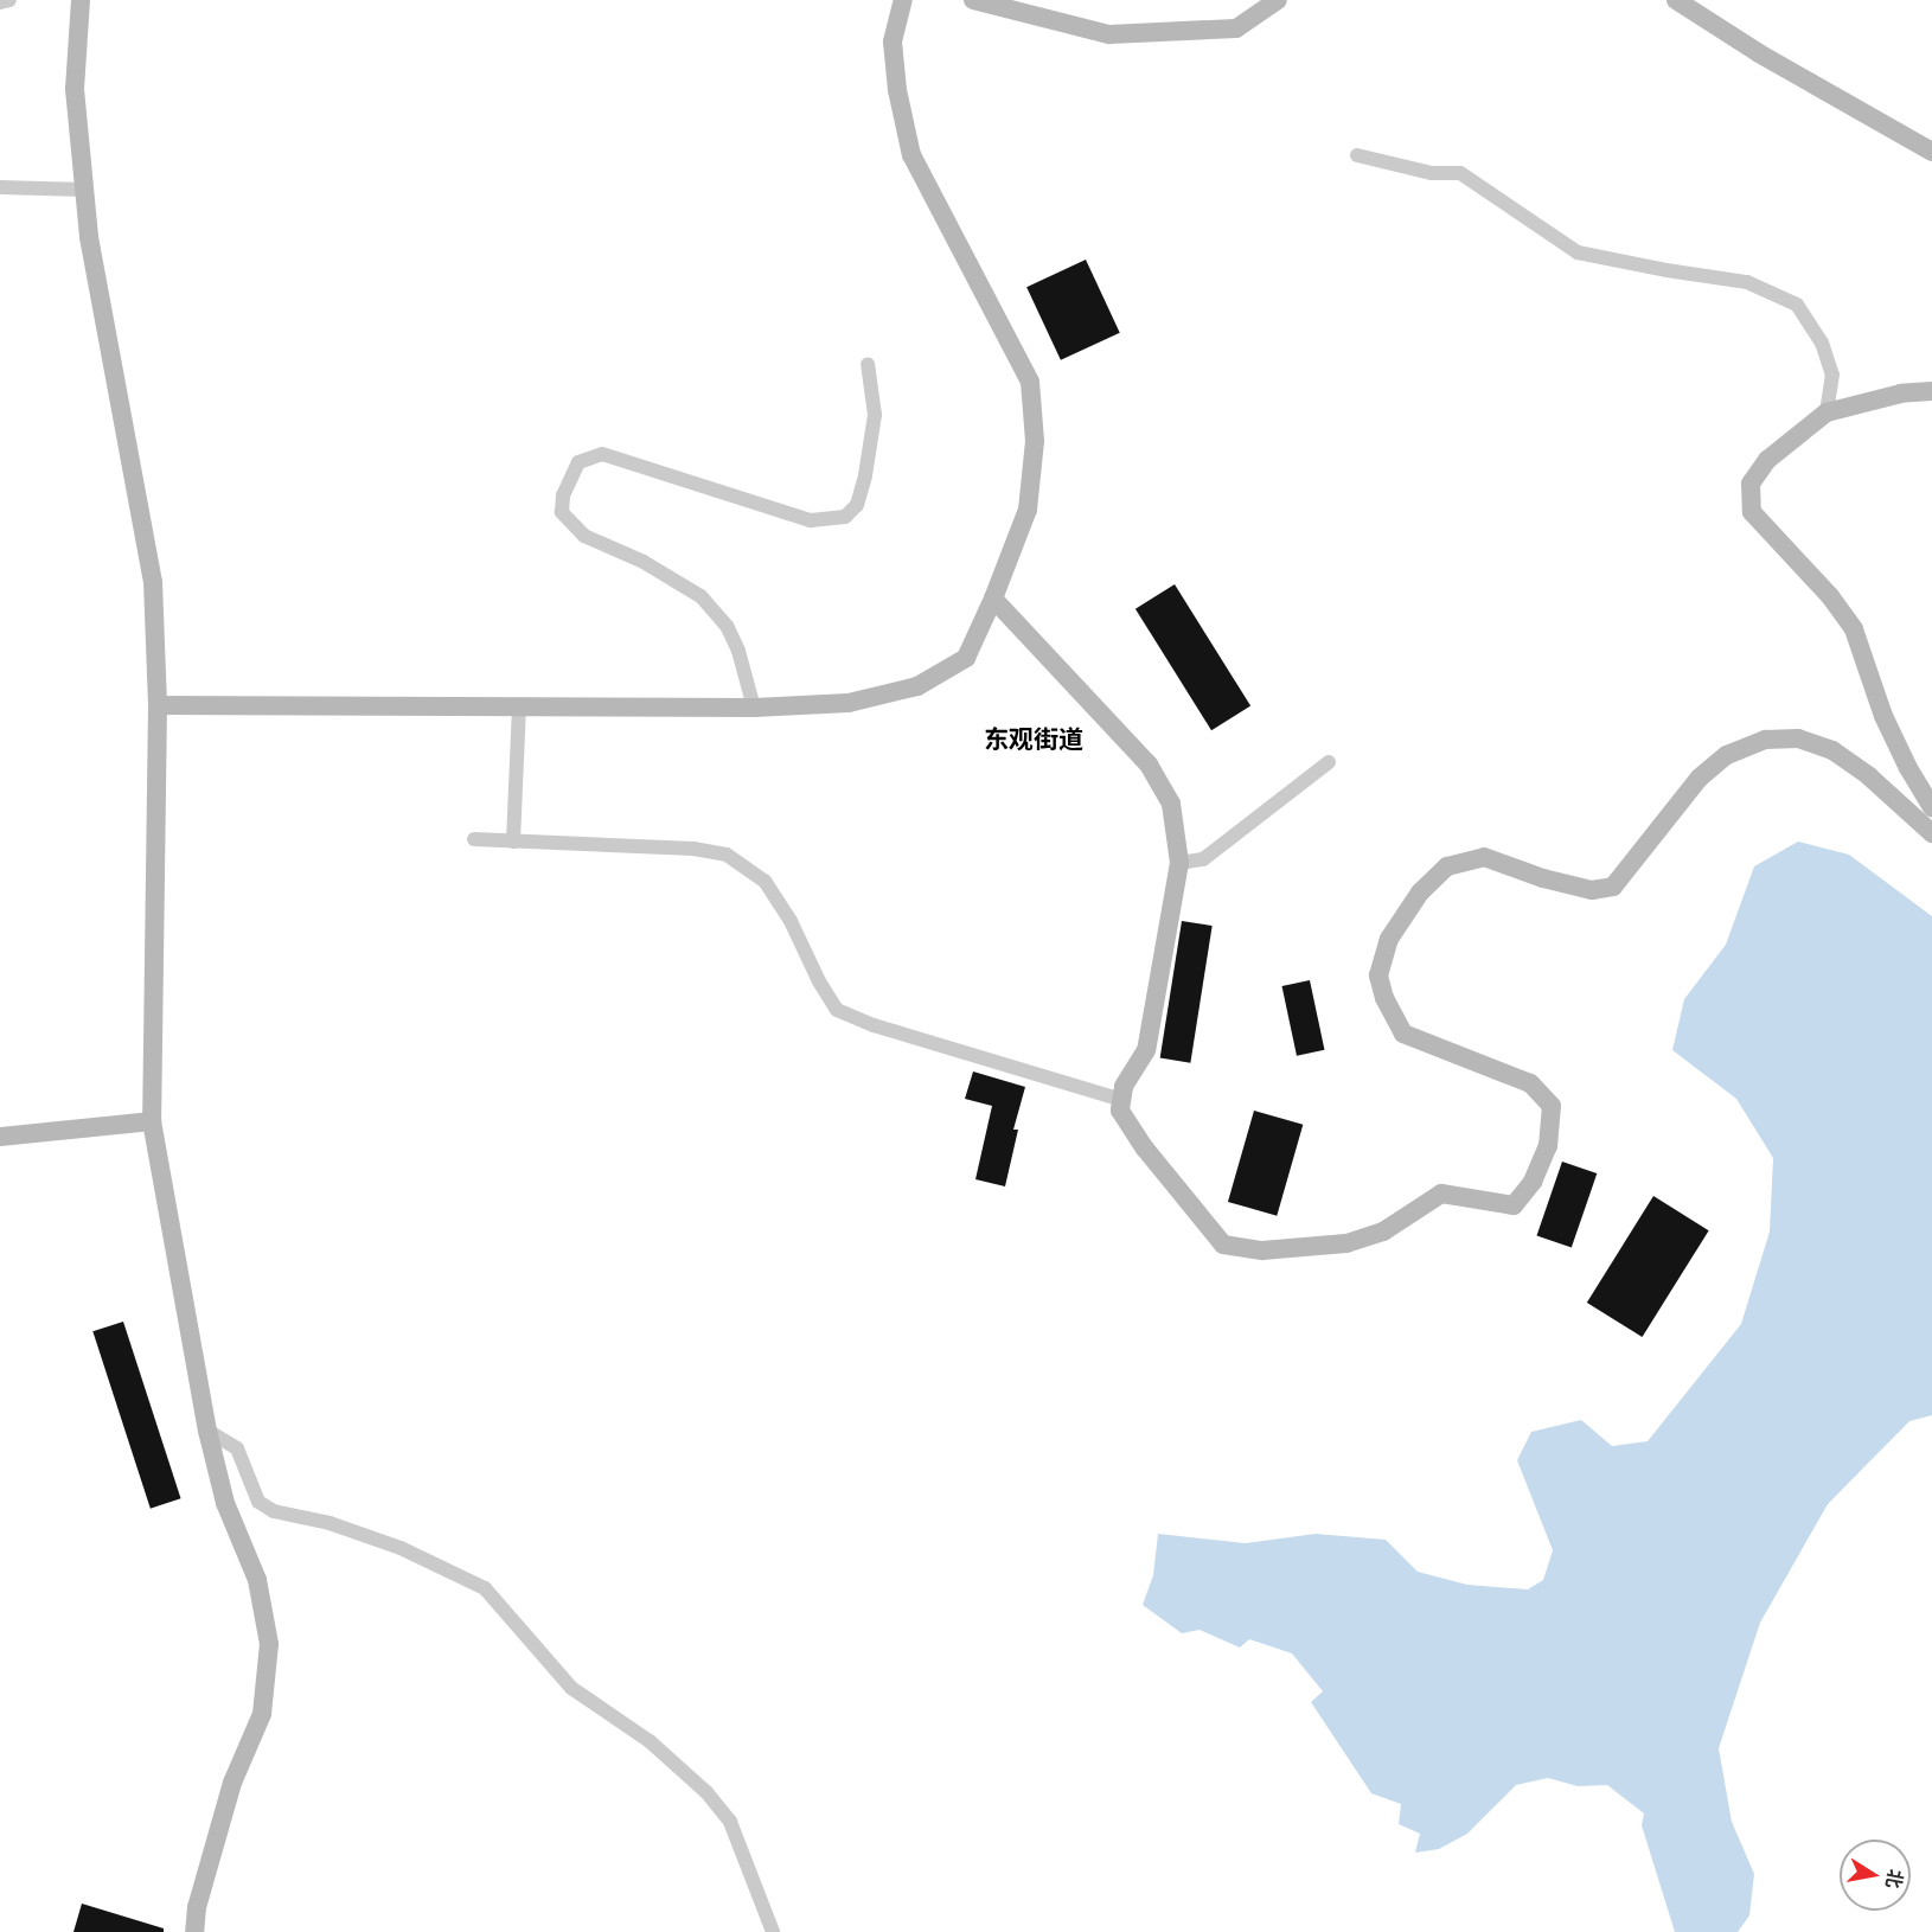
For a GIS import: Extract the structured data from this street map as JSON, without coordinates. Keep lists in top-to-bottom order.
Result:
{
  "districts": ["东观街道"],
  "north": "right"
}
